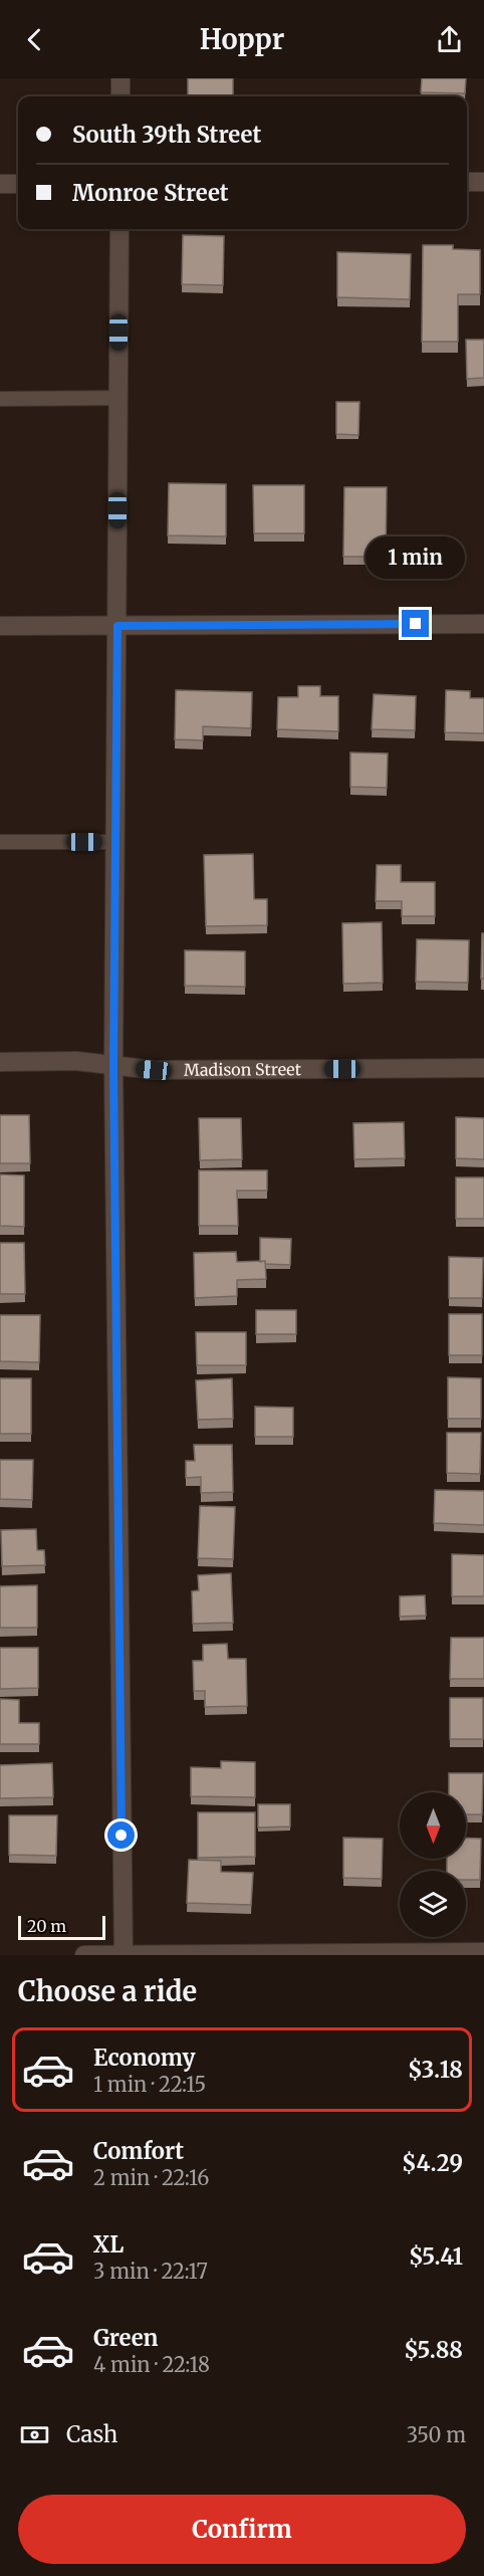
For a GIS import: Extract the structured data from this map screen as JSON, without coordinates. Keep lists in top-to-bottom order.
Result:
{
  "streets": {
    "street": ["Madison Street"]
  },
  "scale_bar": "20 m",
  "north": "bottom",
  "page": {
    "header": "Hoppr",
    "banner": ["South 39th Street", "Monroe Street"],
    "bubble": "1 min",
    "scale": "20 m",
    "heading": "Choose a ride",
    "list": [
      {
        "name": "Economy",
        "note": "1 min · 22:15",
        "value": "$3.18"
      },
      {
        "name": "Comfort",
        "note": "2 min · 22:16",
        "value": "$4.29"
      },
      {
        "name": "XL",
        "note": "3 min · 22:17",
        "value": "$5.41"
      },
      {
        "name": "Green",
        "note": "4 min · 22:18",
        "value": "$5.88"
      }
    ],
    "pay": ["Cash", "350 m"],
    "buttons": "Confirm"
  }
}
